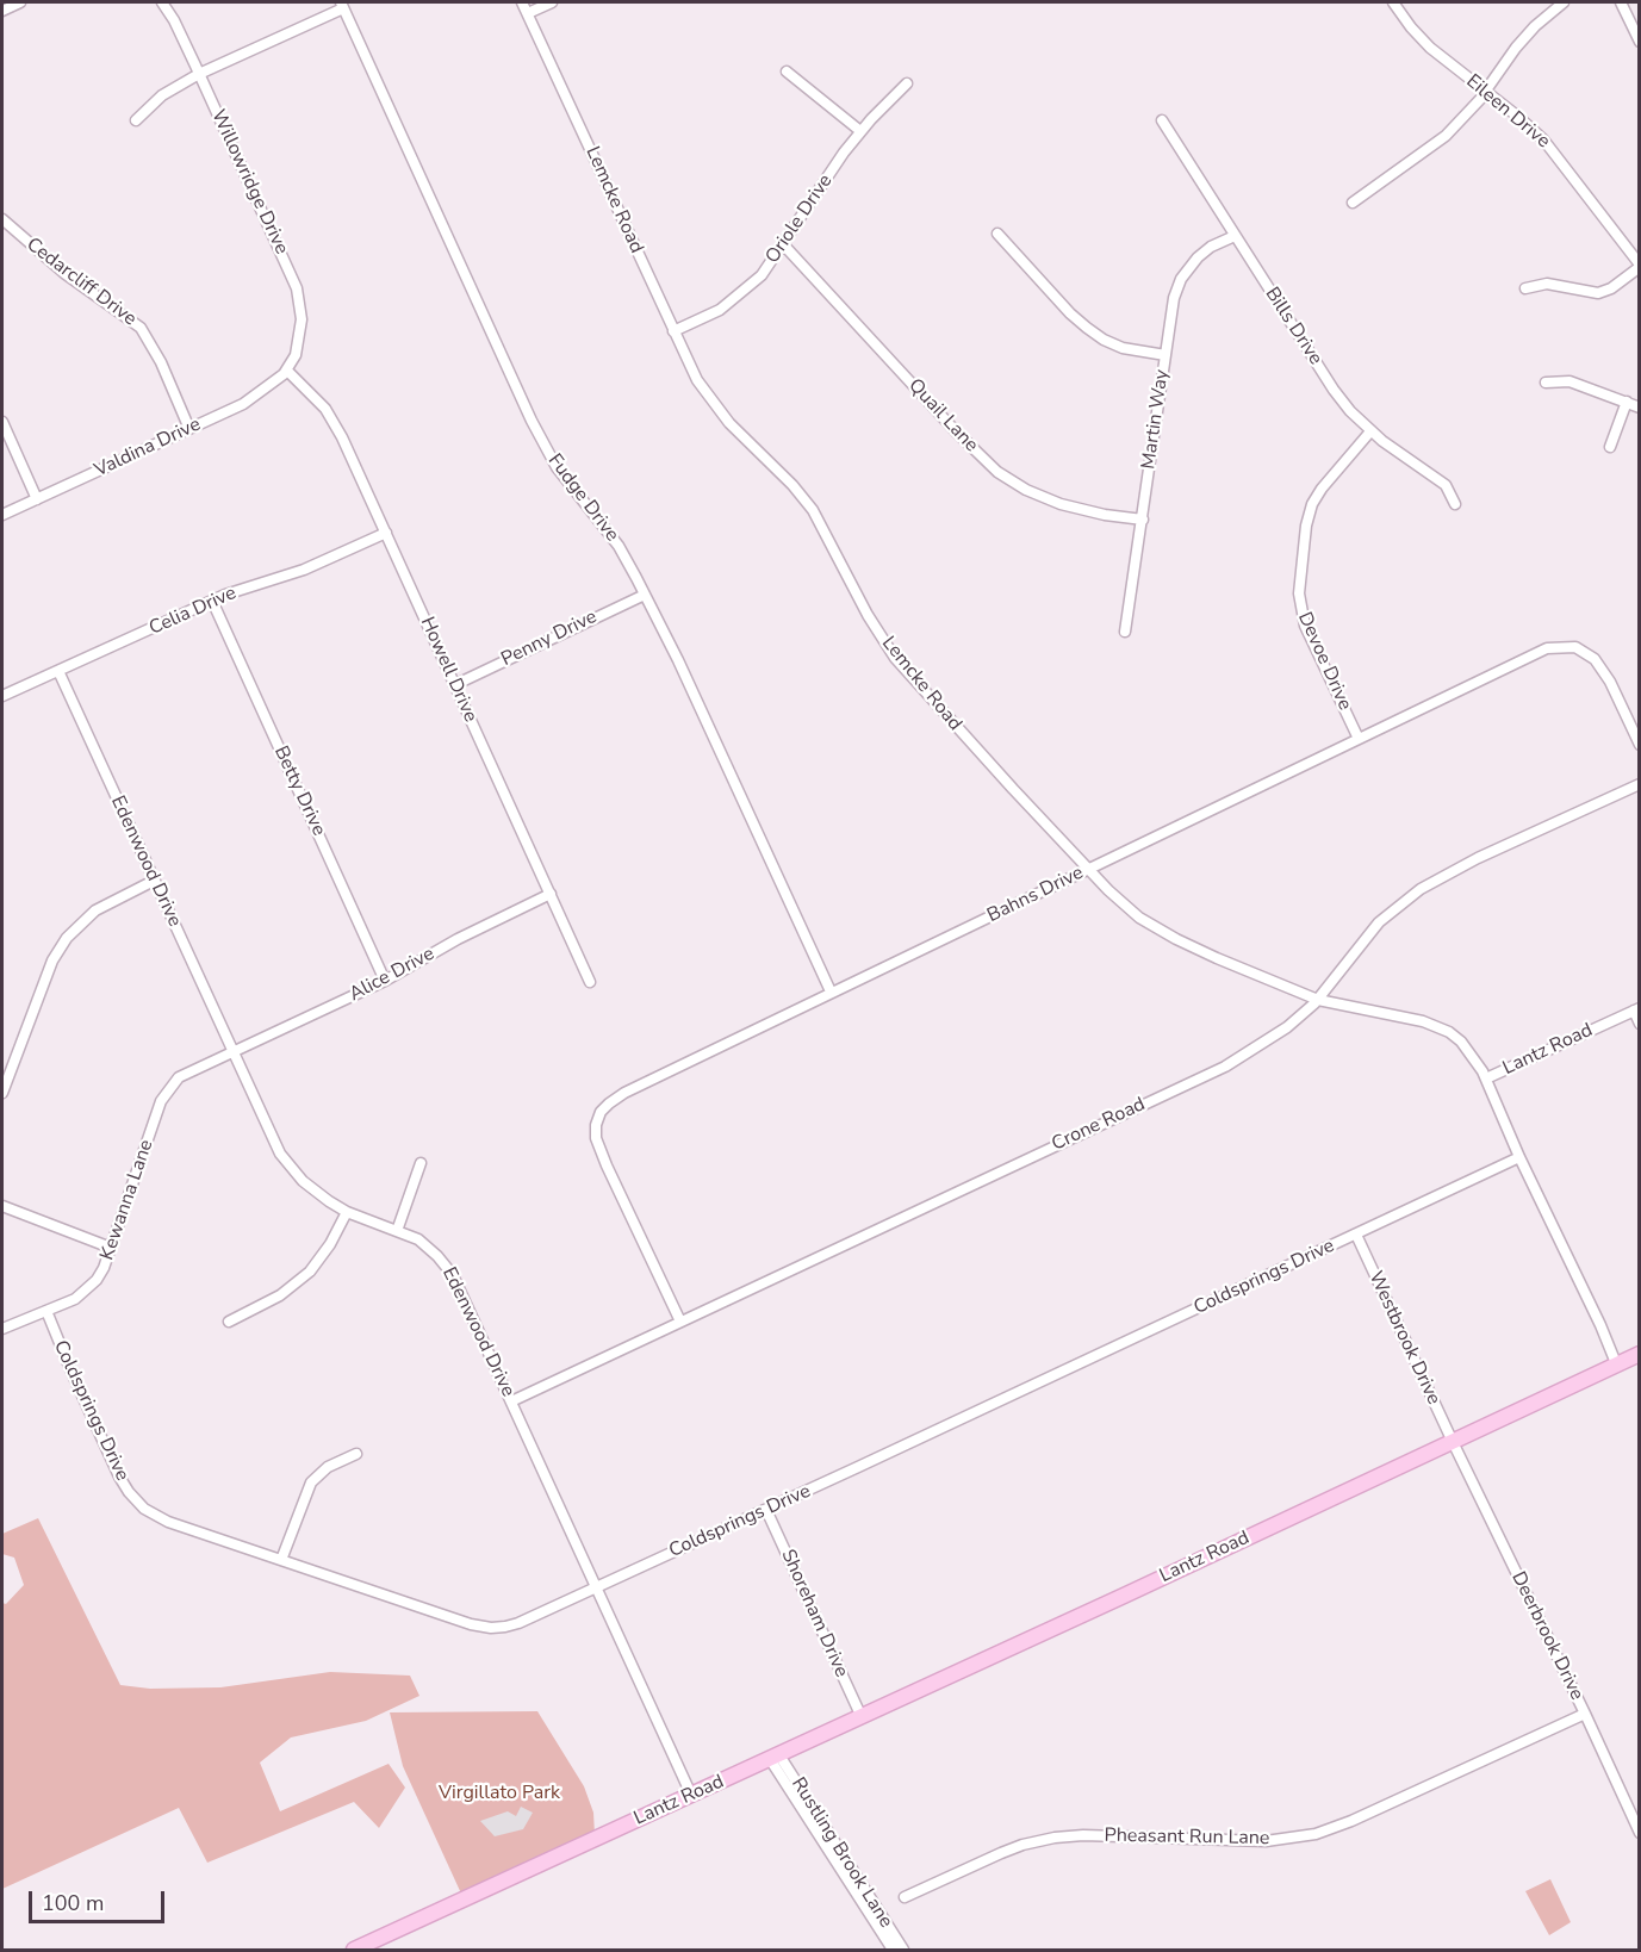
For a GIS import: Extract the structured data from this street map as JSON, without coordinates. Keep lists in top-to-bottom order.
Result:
{
  "streets": {
    "street": [
      "Eileen Drive",
      "Willowridge Drive",
      "Lemcke Road",
      "Oriole Drive",
      "Cedarcliff Drive",
      "Bills Drive",
      "Quail Lane",
      "Martin Way",
      "Valdina Drive",
      "Fudge Drive",
      "Celia Drive",
      "Penny Drive",
      "Devoe Drive",
      "Howell Drive",
      "Betty Drive",
      "Edenwood Drive",
      "Bahns Drive",
      "Alice Drive",
      "Lantz Road",
      "Crone Road",
      "Kewanna Lane",
      "Coldsprings Drive",
      "Westbrook Drive",
      "Shoreham Drive",
      "Deerbrook Drive",
      "Pheasant Run Lane",
      "Rustling Brook Lane"
    ]
  },
  "crossings": [
    ["Willowridge Drive", "Valdina Drive"],
    ["Willowridge Drive", "Howell Drive"],
    ["Lemcke Road", "Oriole Drive"],
    ["Lemcke Road", "Bahns Drive"],
    ["Lemcke Road", "Lantz Road"],
    ["Lemcke Road", "Crone Road"],
    ["Oriole Drive", "Quail Lane"],
    ["Cedarcliff Drive", "Valdina Drive"],
    ["Bills Drive", "Martin Way"],
    ["Bills Drive", "Devoe Drive"],
    ["Quail Lane", "Martin Way"],
    ["Valdina Drive", "Howell Drive"],
    ["Fudge Drive", "Penny Drive"],
    ["Fudge Drive", "Bahns Drive"],
    ["Celia Drive", "Howell Drive"],
    ["Celia Drive", "Betty Drive"],
    ["Celia Drive", "Edenwood Drive"],
    ["Penny Drive", "Howell Drive"],
    ["Devoe Drive", "Bahns Drive"],
    ["Howell Drive", "Alice Drive"],
    ["Betty Drive", "Alice Drive"],
    ["Edenwood Drive", "Alice Drive"],
    ["Edenwood Drive", "Lantz Road"],
    ["Edenwood Drive", "Crone Road"],
    ["Edenwood Drive", "Kewanna Lane"],
    ["Edenwood Drive", "Coldsprings Drive"],
    ["Bahns Drive", "Crone Road"],
    ["Alice Drive", "Kewanna Lane"],
    ["Lantz Road", "Coldsprings Drive"],
    ["Lantz Road", "Westbrook Drive"],
    ["Lantz Road", "Shoreham Drive"],
    ["Lantz Road", "Deerbrook Drive"],
    ["Lantz Road", "Rustling Brook Lane"],
    ["Kewanna Lane", "Coldsprings Drive"],
    ["Coldsprings Drive", "Westbrook Drive"],
    ["Coldsprings Drive", "Shoreham Drive"],
    ["Westbrook Drive", "Deerbrook Drive"],
    ["Deerbrook Drive", "Pheasant Run Lane"]
  ],
  "parks": ["Virgillato Park"],
  "scale_bar": "100 m"
}
